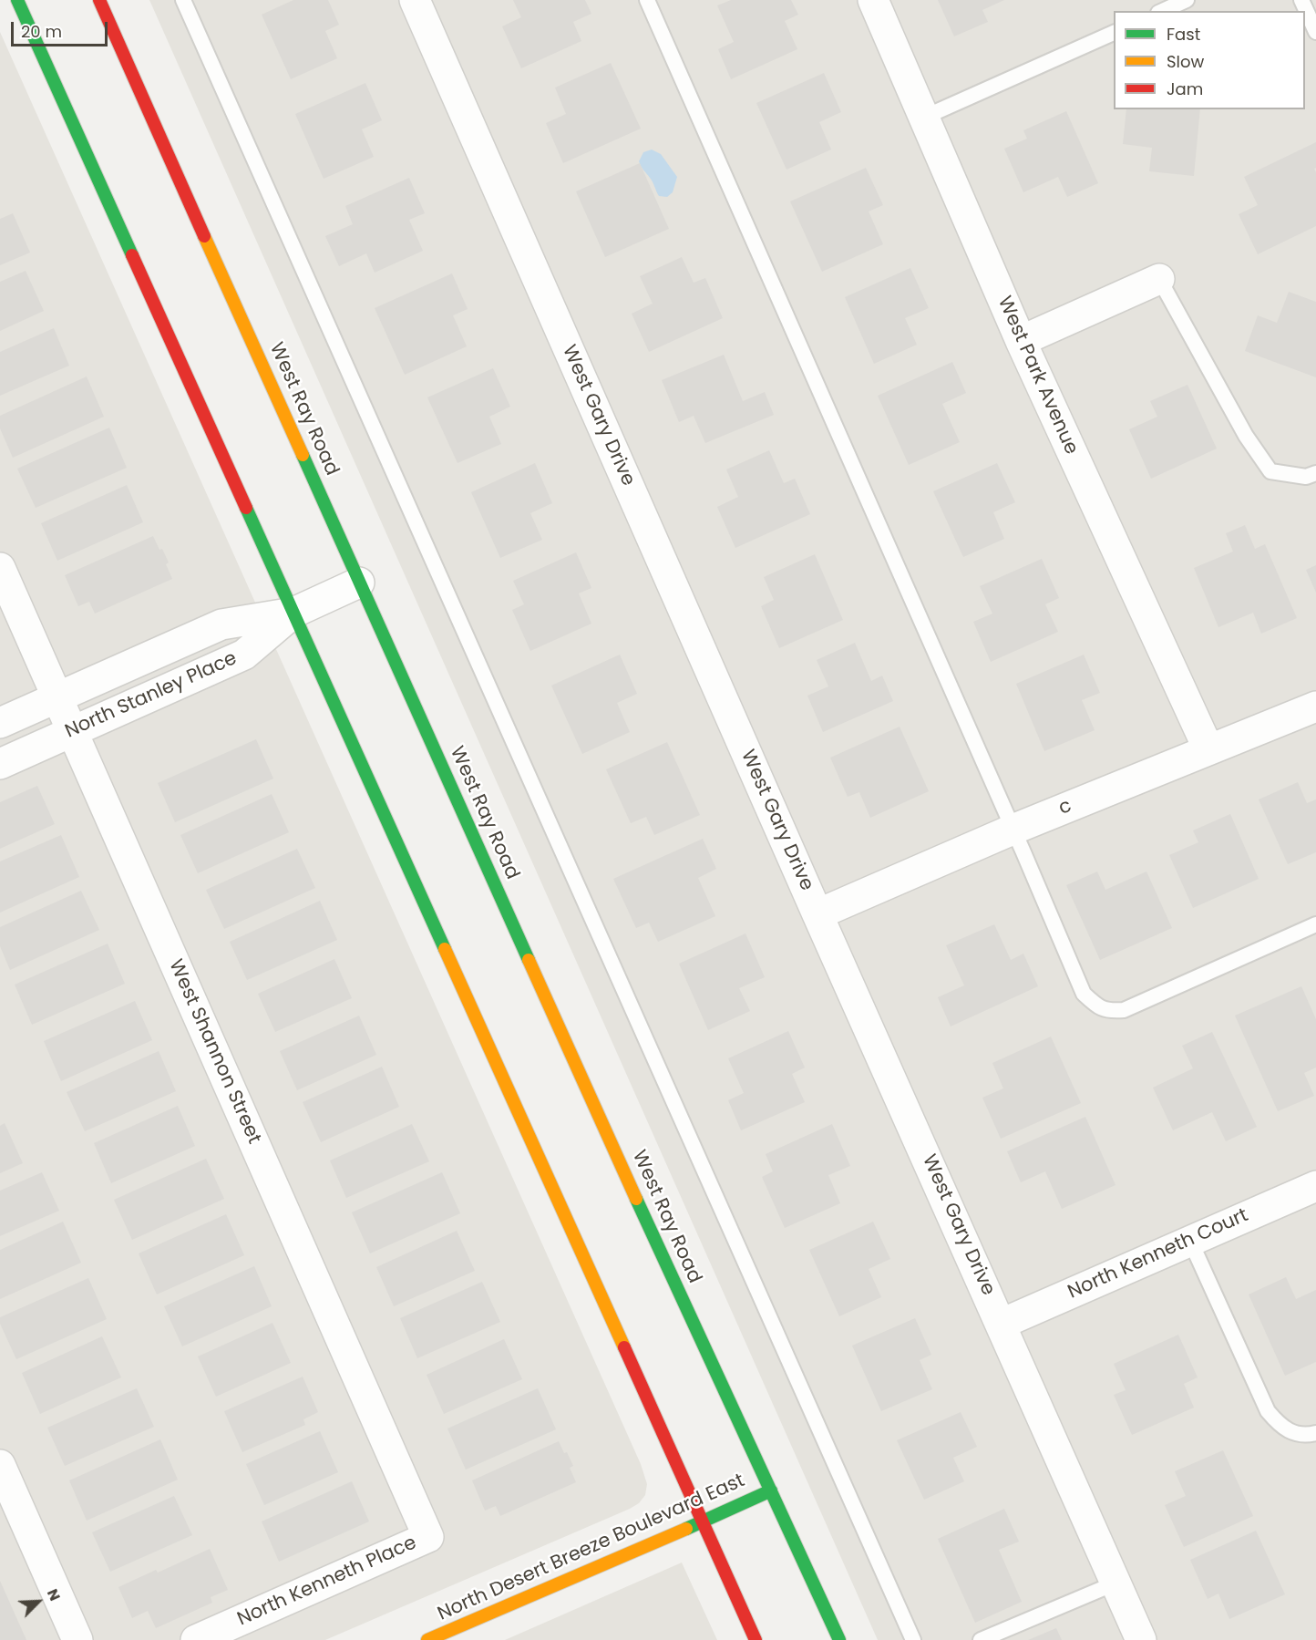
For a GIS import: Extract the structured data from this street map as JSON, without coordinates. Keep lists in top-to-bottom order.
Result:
{
  "streets": {
    "main road": ["West Ray Road", "North Desert Breeze Boulevard East"],
    "street": [
      "West Park Avenue",
      "West Gary Drive",
      "North Stanley Place",
      "c",
      "West Shannon Street",
      "North Kenneth Court",
      "North Kenneth Place"
    ]
  },
  "crossings": [
    ["West Park Avenue", "c"],
    ["West Ray Road", "North Stanley Place"],
    ["West Ray Road", "North Desert Breeze Boulevard East"],
    ["West Gary Drive", "c"],
    ["West Gary Drive", "North Kenneth Court"],
    ["North Stanley Place", "West Shannon Street"],
    ["West Shannon Street", "North Kenneth Place"]
  ],
  "legend": ["Fast", "Slow", "Jam"],
  "scale_bar": "20 m",
  "north": "top right"
}
